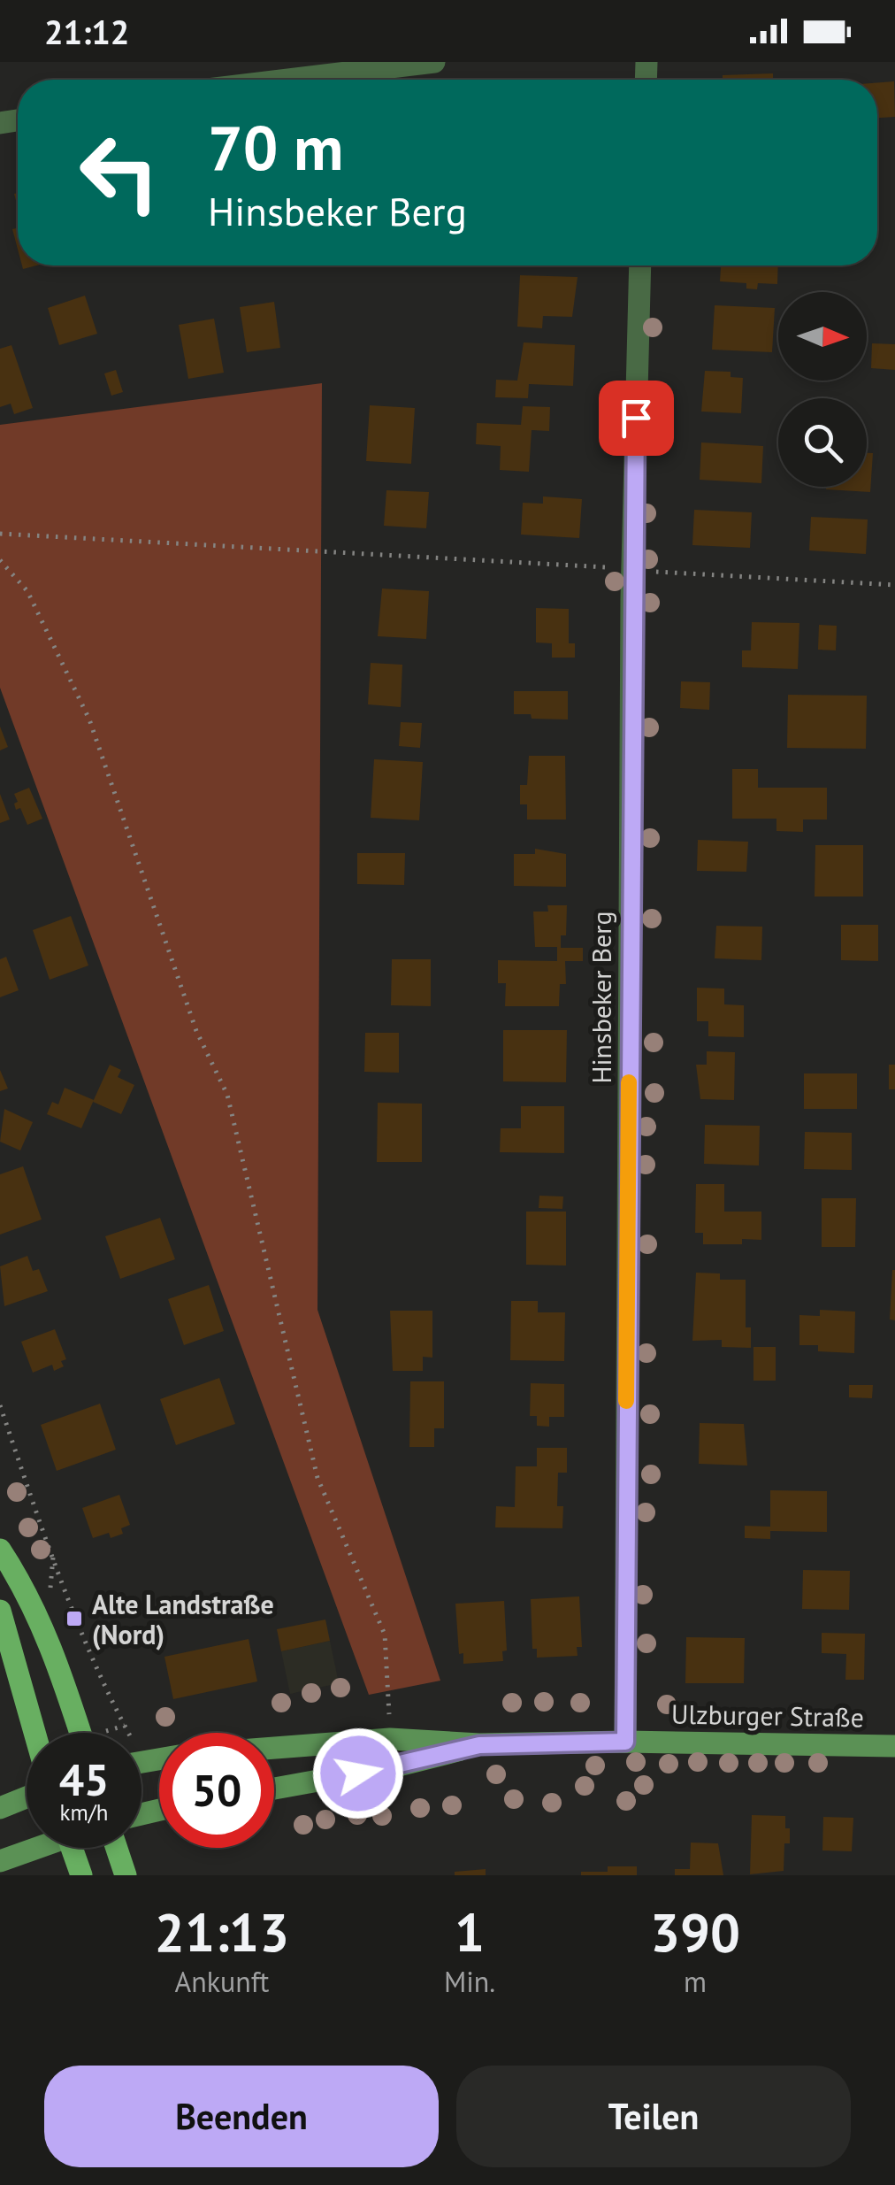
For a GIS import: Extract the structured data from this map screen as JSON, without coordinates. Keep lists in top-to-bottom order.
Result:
{
  "streets": {
    "main road": ["Ulzburger Straße"],
    "street": ["Hinsbeker Berg"]
  },
  "crossings": [
    ["Hinsbeker Berg", "Ulzburger Straße"]
  ],
  "places": {
    "transit": ["Alte Landstraße (Nord)"]
  },
  "north": "right",
  "page": {
    "status": "21:12",
    "turn": ["70 m", "Hinsbeker Berg"],
    "speed": "45 km/h",
    "limit": "50",
    "eta": [
      "21:13",
      "Ankunft",
      "1",
      "Min.",
      "390",
      "m"
    ],
    "buttons": ["Beenden", "Teilen"]
  }
}
